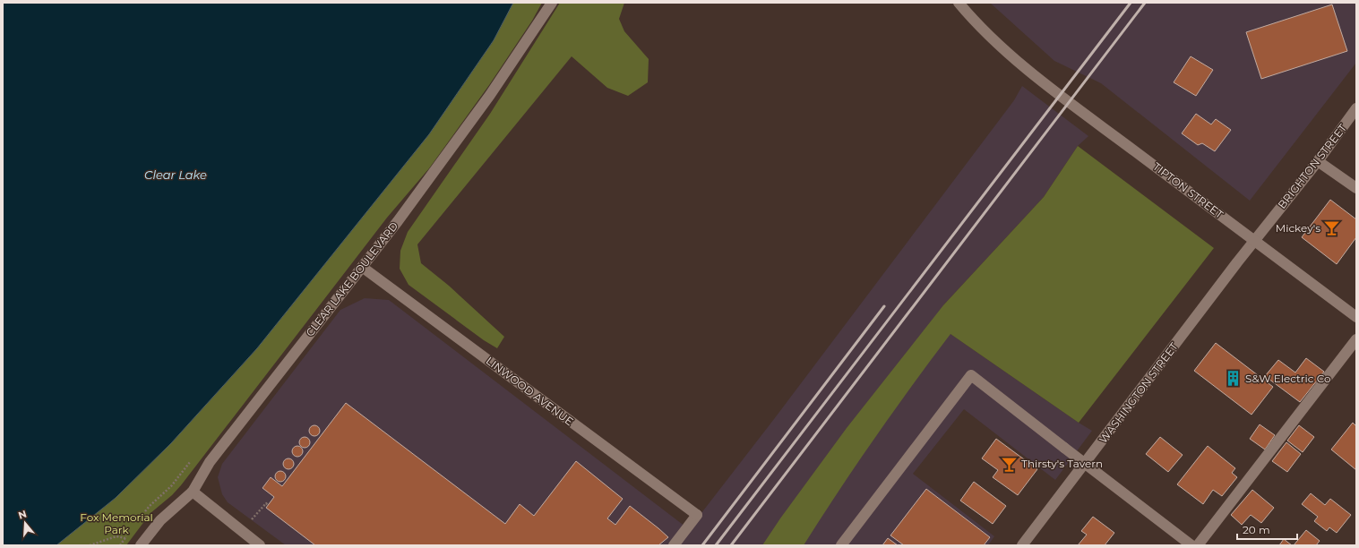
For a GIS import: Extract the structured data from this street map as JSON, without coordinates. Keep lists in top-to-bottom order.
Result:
{
  "streets": {
    "street": [
      "BRIGHTON STREET",
      "TIPTON STREET",
      "CLEAR LAKE BOULEVARD",
      "LINWOOD AVENUE",
      "WASHINGTON STREET"
    ]
  },
  "crossings": [
    ["BRIGHTON STREET", "TIPTON STREET"],
    ["BRIGHTON STREET", "WASHINGTON STREET"],
    ["TIPTON STREET", "WASHINGTON STREET"],
    ["CLEAR LAKE BOULEVARD", "LINWOOD AVENUE"]
  ],
  "water": ["Clear Lake"],
  "parks": ["Fox Memorial Park"],
  "places": {
    "bar": ["Mickey's", "Thirsty's Tavern"],
    "building": ["S&W Electric Co"]
  },
  "scale_bar": "20 m",
  "north": "top"
}
